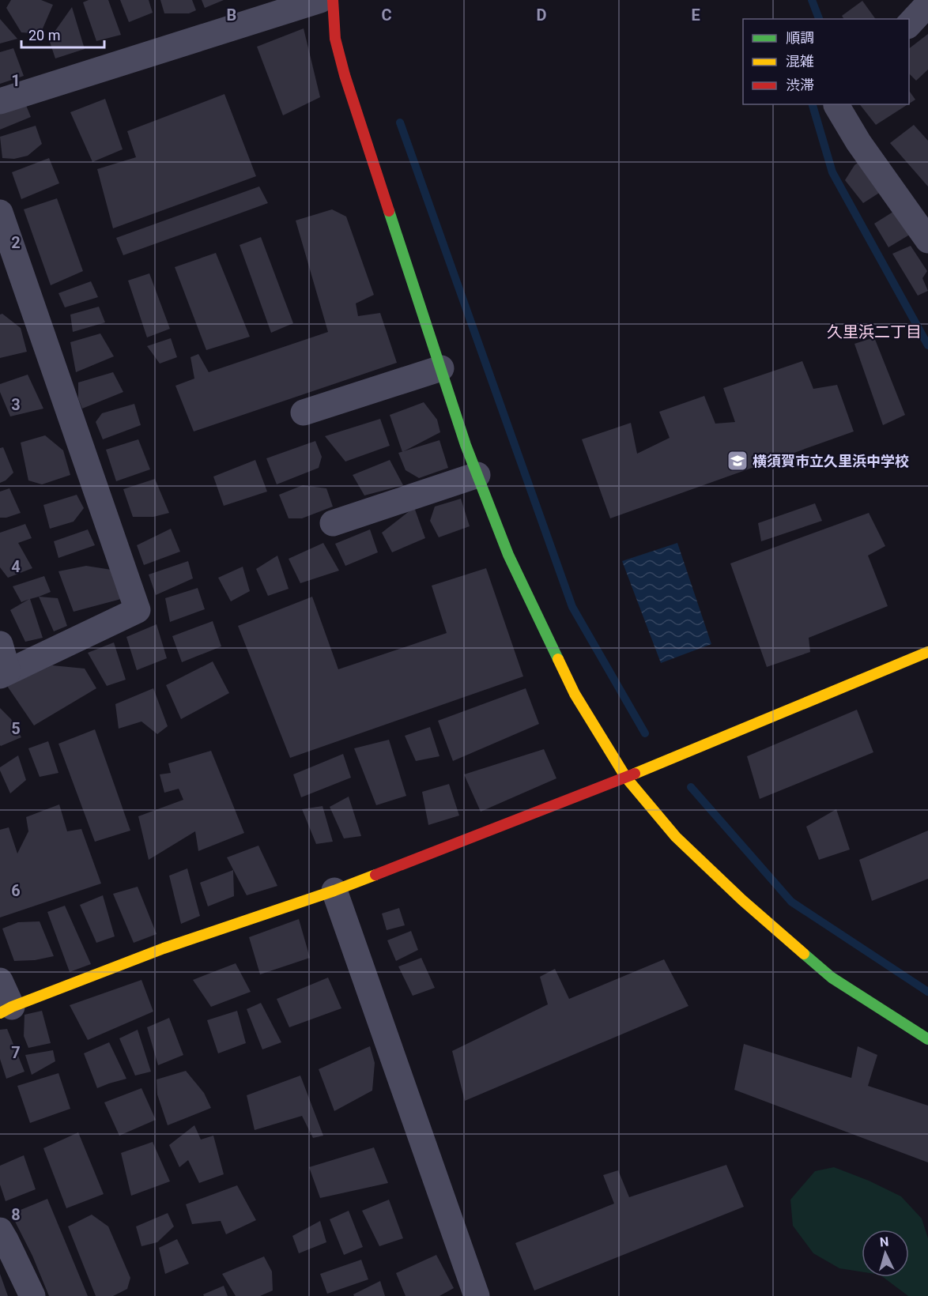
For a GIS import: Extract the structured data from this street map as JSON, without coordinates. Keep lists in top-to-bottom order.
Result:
{
  "districts": ["久里浜二丁目"],
  "places": {
    "school or university": ["横須賀市立久里浜中学校"]
  },
  "legend": ["順調", "混雑", "渋滞"],
  "scale_bar": "20 m",
  "north": "top",
  "grid": {
    "columns": [
      "B",
      "C",
      "D",
      "E"
    ],
    "rows": [
      "1",
      "2",
      "3",
      "4",
      "5",
      "6",
      "7",
      "8"
    ]
  }
}
